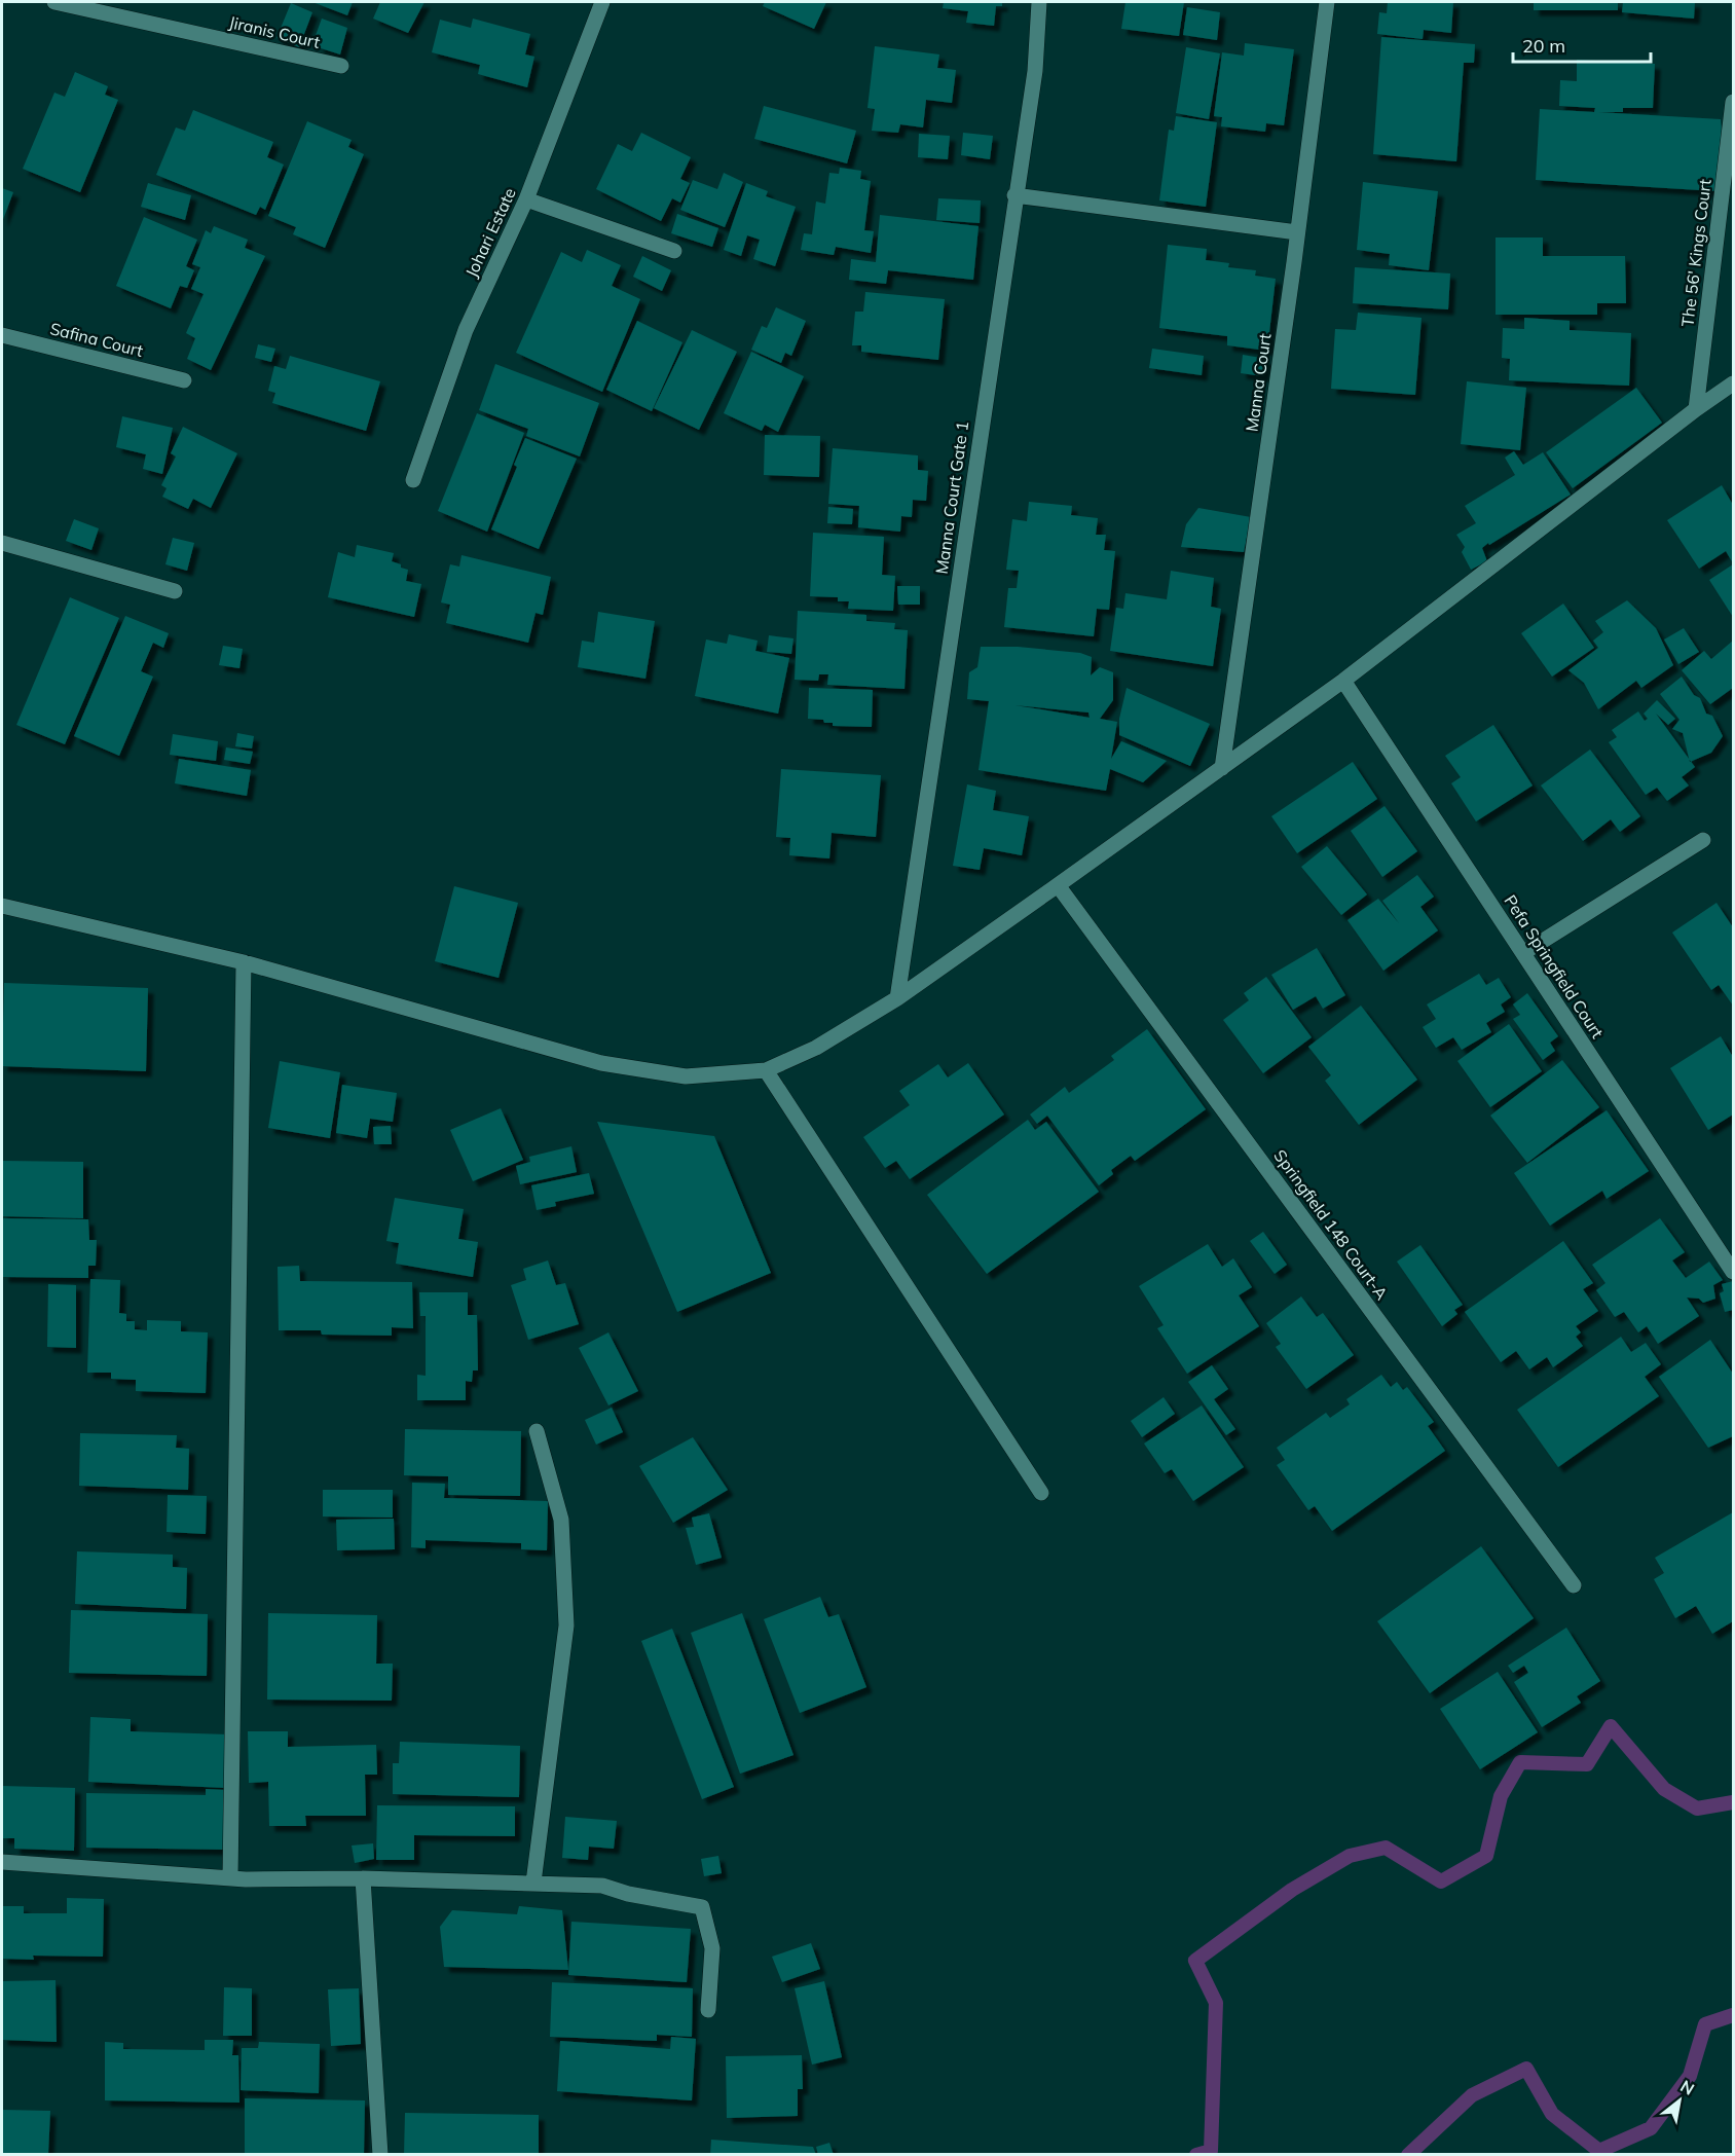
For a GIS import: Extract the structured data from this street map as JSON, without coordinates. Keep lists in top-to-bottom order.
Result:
{
  "streets": {
    "street": [
      "Jiranis Court",
      "Johari Estate",
      "The 56' Kings Court",
      "Safina Court",
      "Manna Court",
      "Manna Court Gate 1",
      "Pefa Springfield Court",
      "Springfield 148 Court-A"
    ]
  },
  "scale_bar": "20 m",
  "north": "top right"
}
